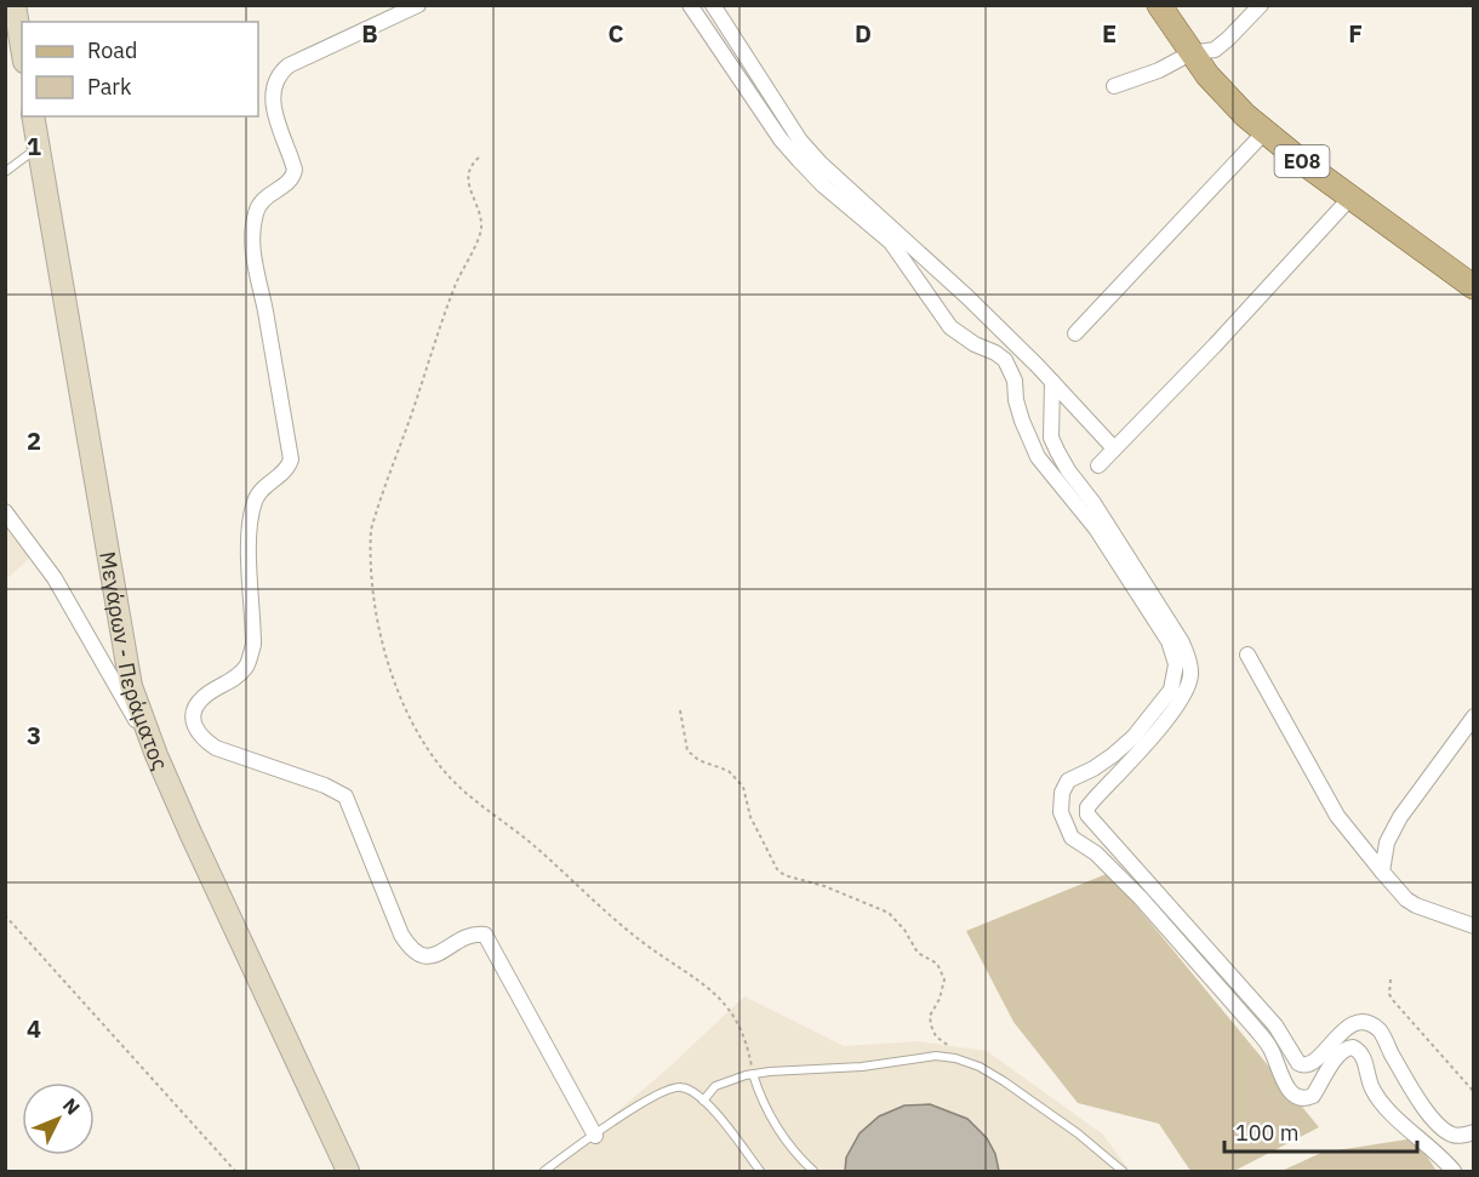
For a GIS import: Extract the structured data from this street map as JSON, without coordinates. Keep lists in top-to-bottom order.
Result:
{
  "streets": {
    "main road": ["ΕΟ8", "Μεγάρων - Περάματος"]
  },
  "legend": ["Road", "Park"],
  "scale_bar": "100 m",
  "north": "top right",
  "grid": {
    "columns": [
      "B",
      "C",
      "D",
      "E",
      "F"
    ],
    "rows": [
      "1",
      "2",
      "3",
      "4"
    ]
  }
}
